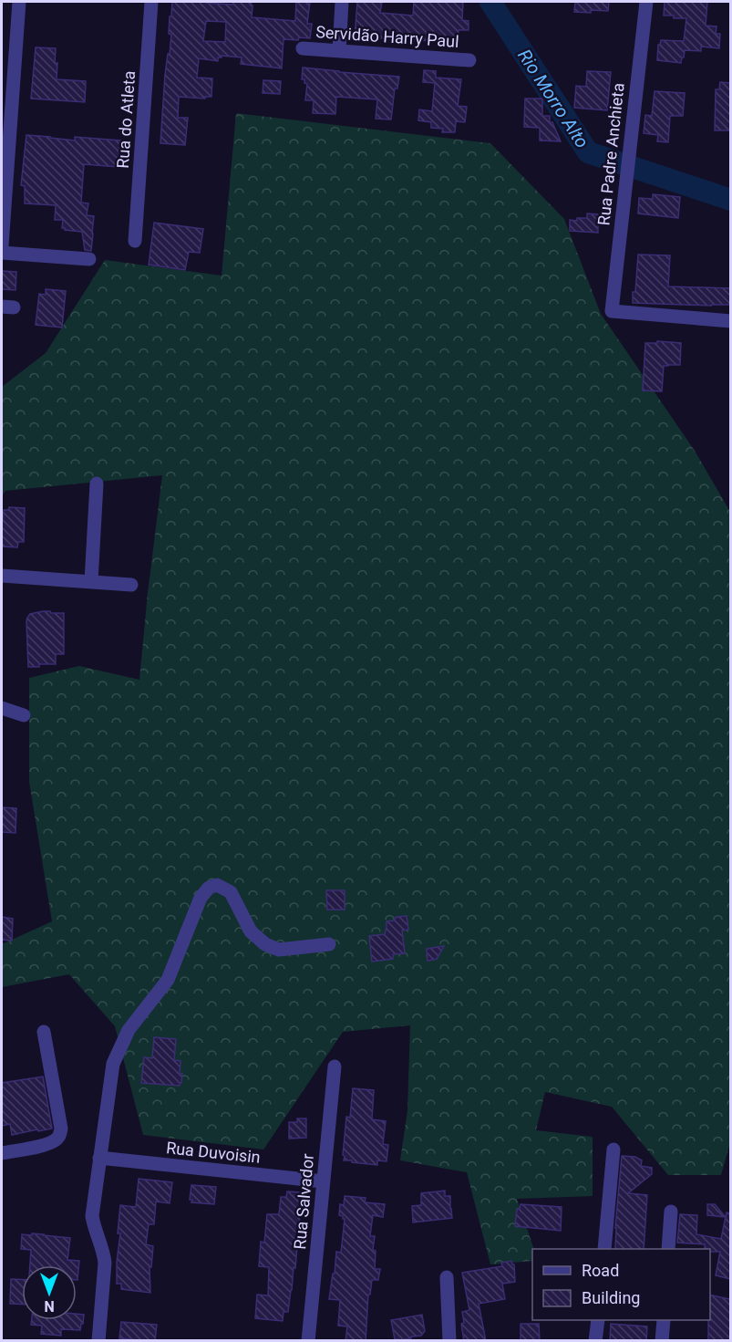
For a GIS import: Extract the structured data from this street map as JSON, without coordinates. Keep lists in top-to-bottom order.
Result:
{
  "streets": {
    "street": [
      "Servidão Harry Paul",
      "Rua do Atleta",
      "Rua Padre Anchieta",
      "Rua Duvoisin",
      "Rua Salvador"
    ]
  },
  "crossings": [
    ["Rua Duvoisin", "Rua Salvador"]
  ],
  "water": ["Rio Morro Alto"],
  "legend": ["Road", "Building"],
  "north": "bottom"
}
